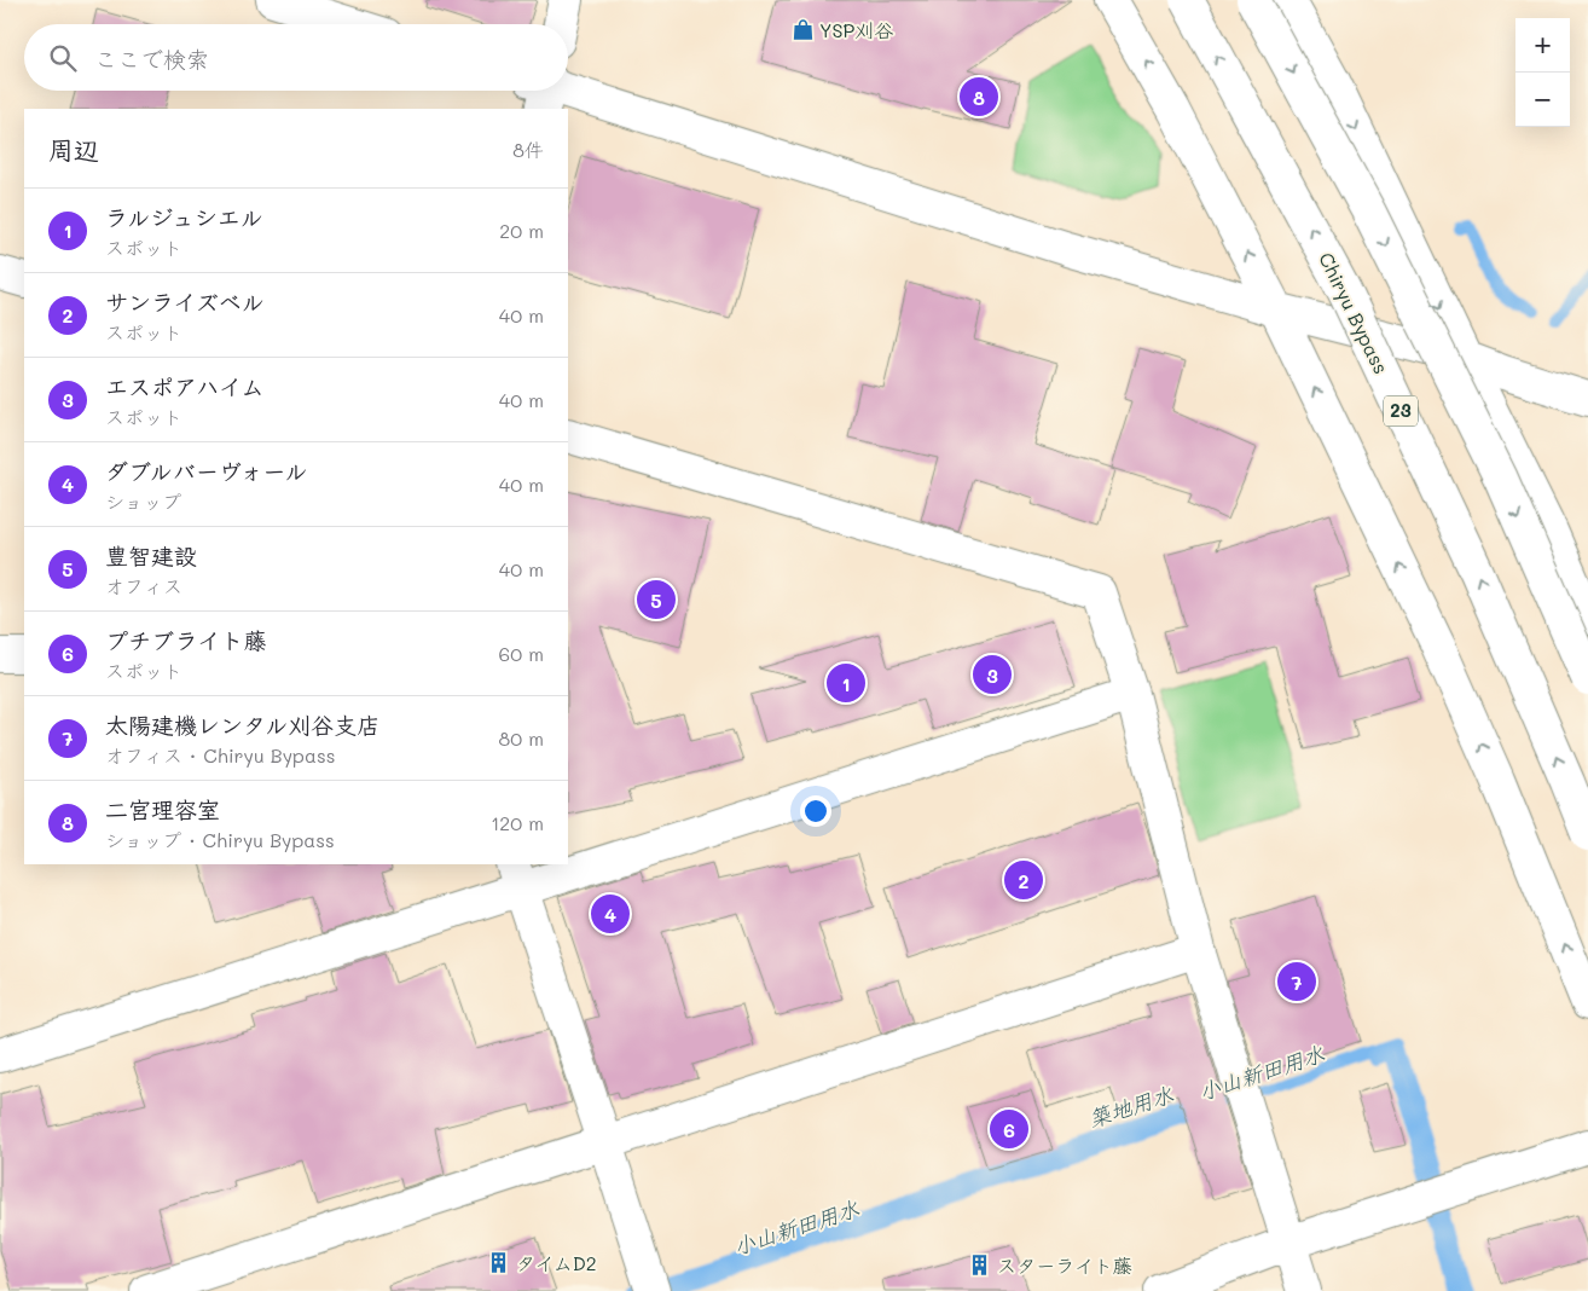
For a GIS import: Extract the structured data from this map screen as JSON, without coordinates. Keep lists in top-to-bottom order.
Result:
{
  "streets": {
    "main road": ["Chiryu Bypass", "23"]
  },
  "water": ["小山新田用水", "築地用水"],
  "places": {
    "shop": ["YSP刈谷"],
    "building": ["タイムD2", "スターライト藤"]
  },
  "page": {
    "map_buttons": ["+", "−"],
    "search": "ここで検索",
    "pins": [
      "8",
      "5",
      "3",
      "1",
      "2",
      "4",
      "7",
      "6"
    ],
    "heading": ["周辺", "8件"],
    "list": [
      {
        "mark": "1",
        "name": "ラルジュシエル",
        "note": "スポット",
        "value": "20 m"
      },
      {
        "mark": "2",
        "name": "サンライズベル",
        "note": "スポット",
        "value": "40 m"
      },
      {
        "mark": "3",
        "name": "エスポアハイム",
        "note": "スポット",
        "value": "40 m"
      },
      {
        "mark": "4",
        "name": "ダブルバーヴォール",
        "note": "ショップ",
        "value": "40 m"
      },
      {
        "mark": "5",
        "name": "豊智建設",
        "note": "オフィス",
        "value": "40 m"
      },
      {
        "mark": "6",
        "name": "プチブライト藤",
        "note": "スポット",
        "value": "60 m"
      },
      {
        "mark": "7",
        "name": "太陽建機レンタル刈谷支店",
        "note": "オフィス · Chiryu Bypass",
        "value": "80 m"
      },
      {
        "mark": "8",
        "name": "二宮理容室",
        "note": "ショップ · Chiryu Bypass",
        "value": "120 m"
      }
    ]
  }
}
